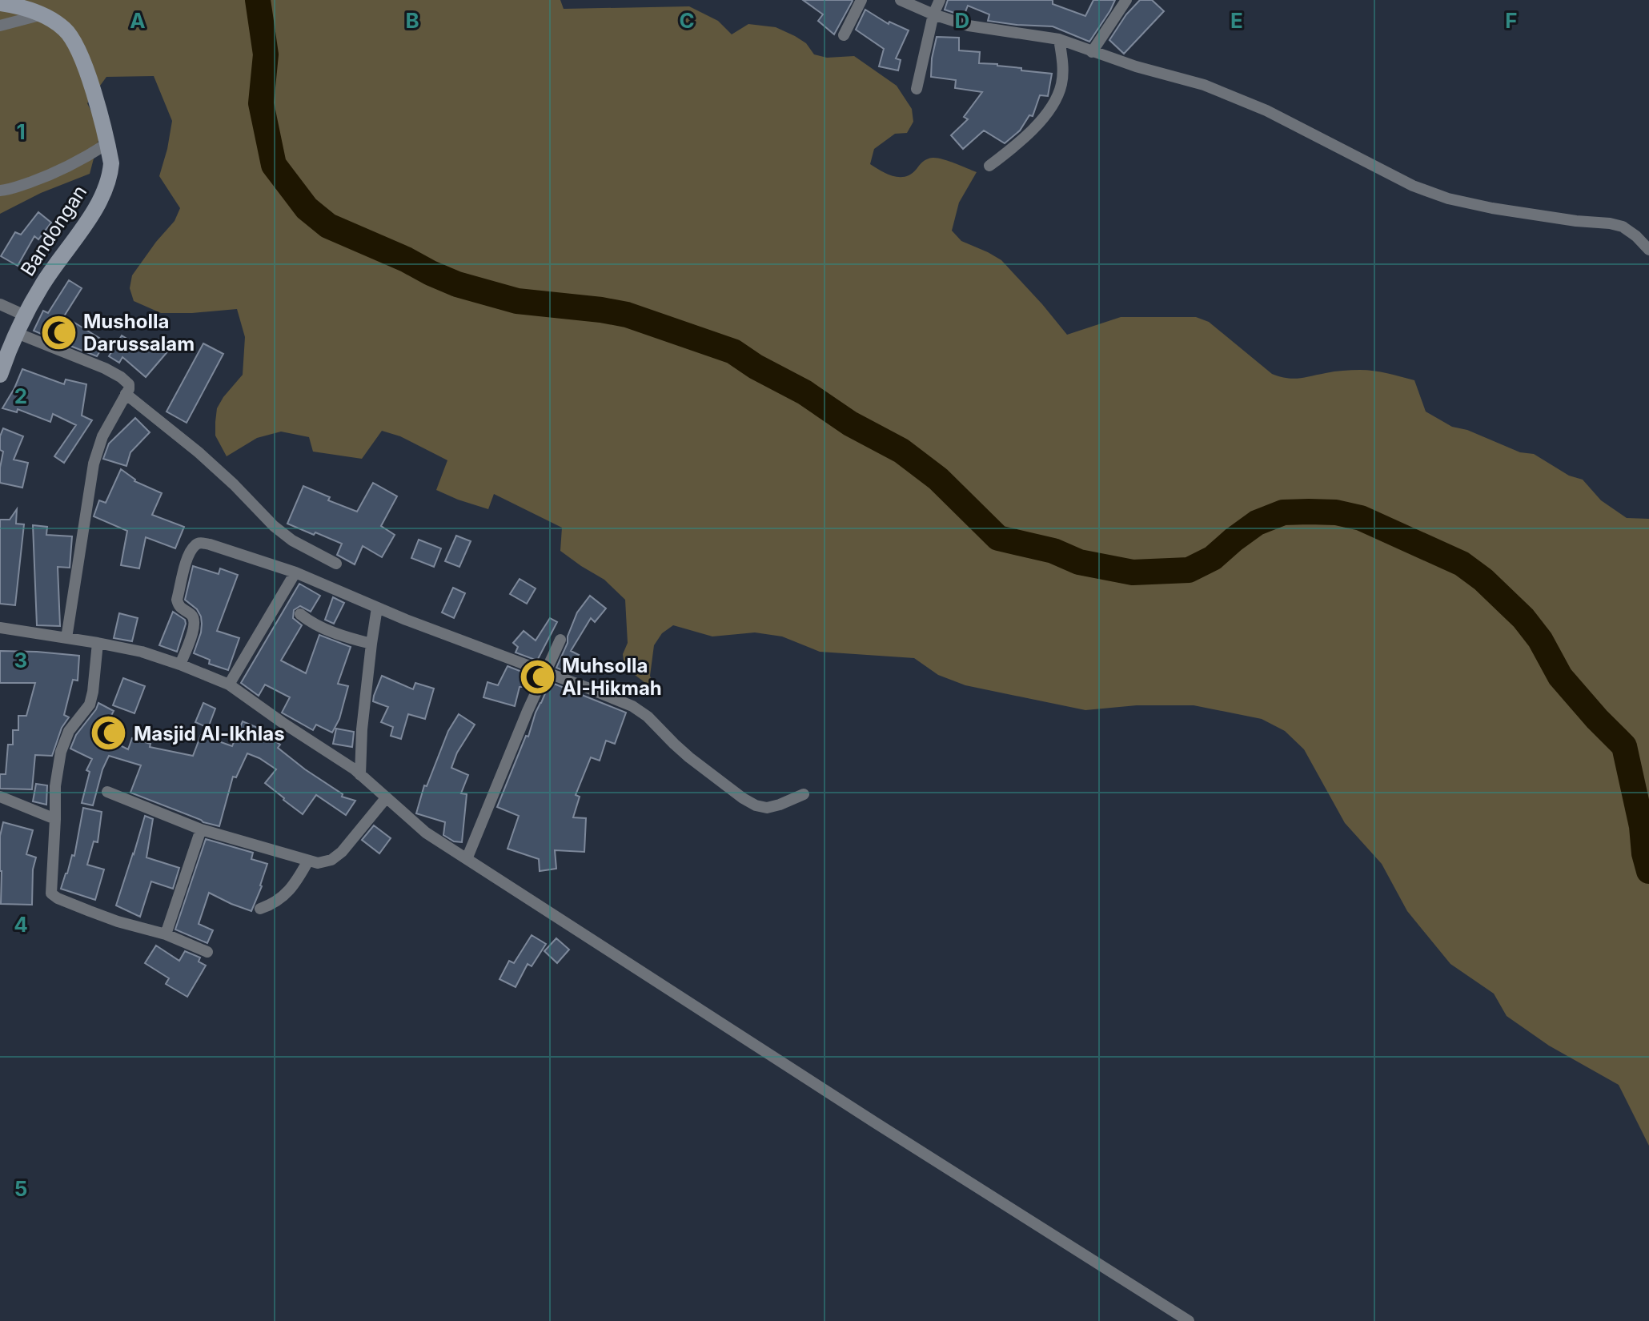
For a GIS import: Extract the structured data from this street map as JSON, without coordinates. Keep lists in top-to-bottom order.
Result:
{
  "streets": {
    "street": ["Bandongan"]
  },
  "places": {
    "mosque": ["Musholla Darussalam", "Muhsolla Al-Hikmah", "Masjid Al-Ikhlas"]
  },
  "grid": {
    "columns": [
      "A",
      "B",
      "C",
      "D",
      "E",
      "F"
    ],
    "rows": [
      "1",
      "2",
      "3",
      "4",
      "5"
    ]
  }
}
